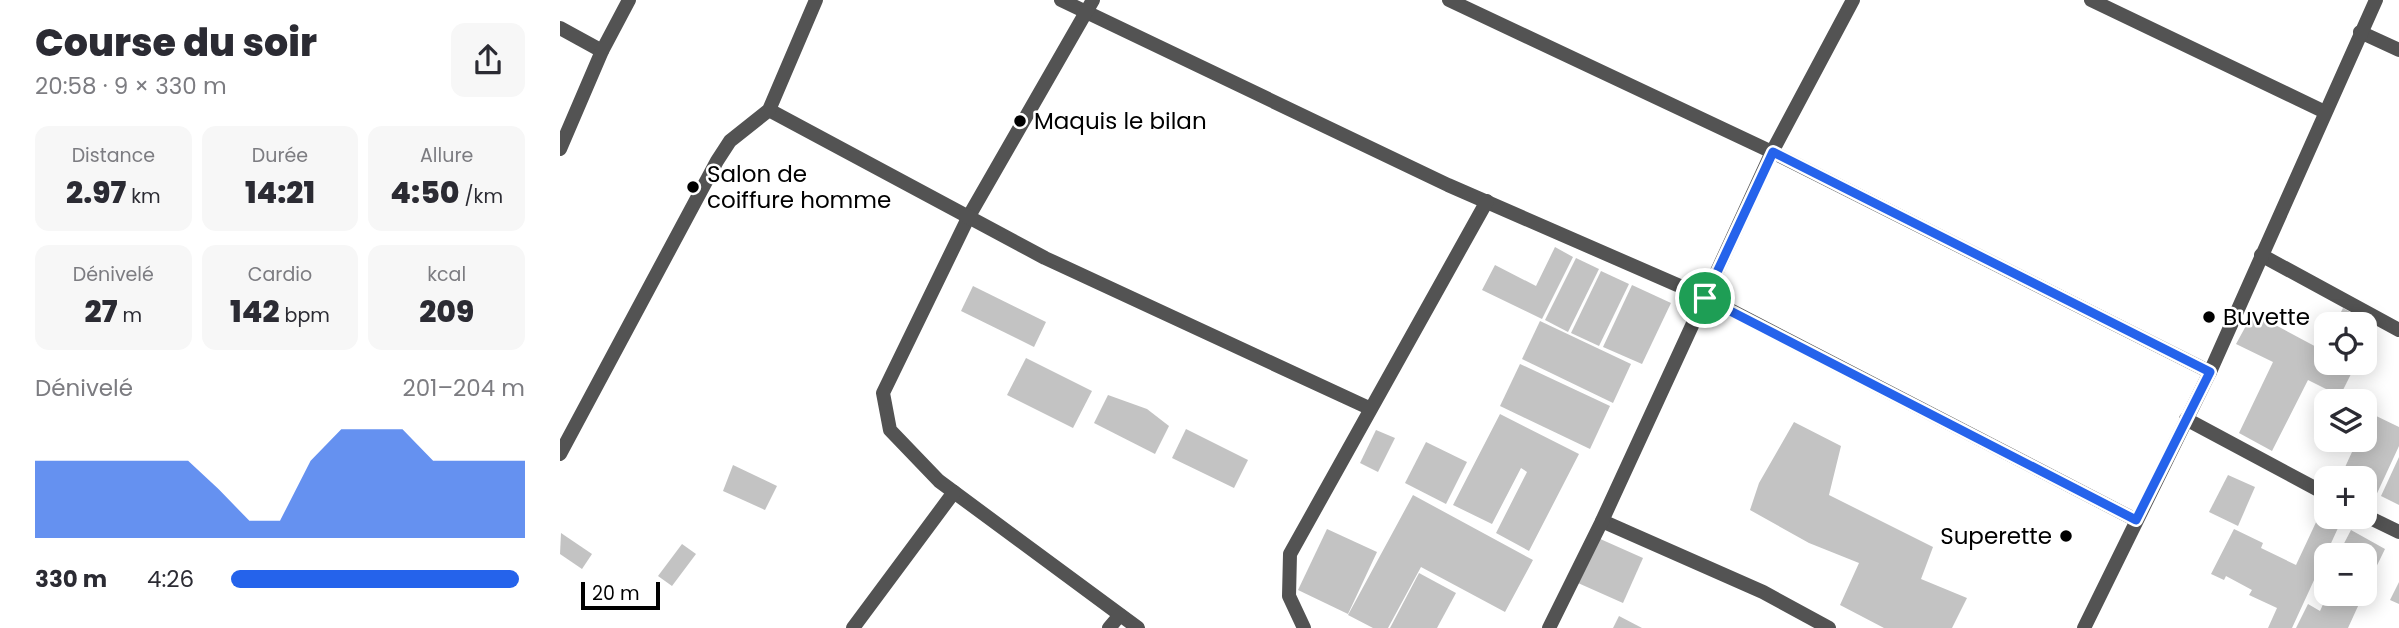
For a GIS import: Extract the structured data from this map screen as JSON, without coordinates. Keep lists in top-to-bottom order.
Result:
{
  "places": [
    "Maquis le bilan",
    "Salon de coiffure homme",
    "Buvette",
    "Superette"
  ],
  "scale_bar": "20 m",
  "page": {
    "heading": ["Course du soir", "20:58 · 9 × 330 m"],
    "stats": [
      ["Distance", "2.97 km"],
      ["Durée", "14:21"],
      ["Allure", "4:50 /km"],
      ["Dénivelé", "27 m"],
      ["Cardio", "142 bpm"],
      ["kcal", "209"]
    ],
    "map_buttons": ["+", "−"],
    "chart": ["Dénivelé", "201–204 m"],
    "list": [
      {
        "name": "330 m",
        "note": "4:26"
      }
    ],
    "scale": "20 m"
  }
}
